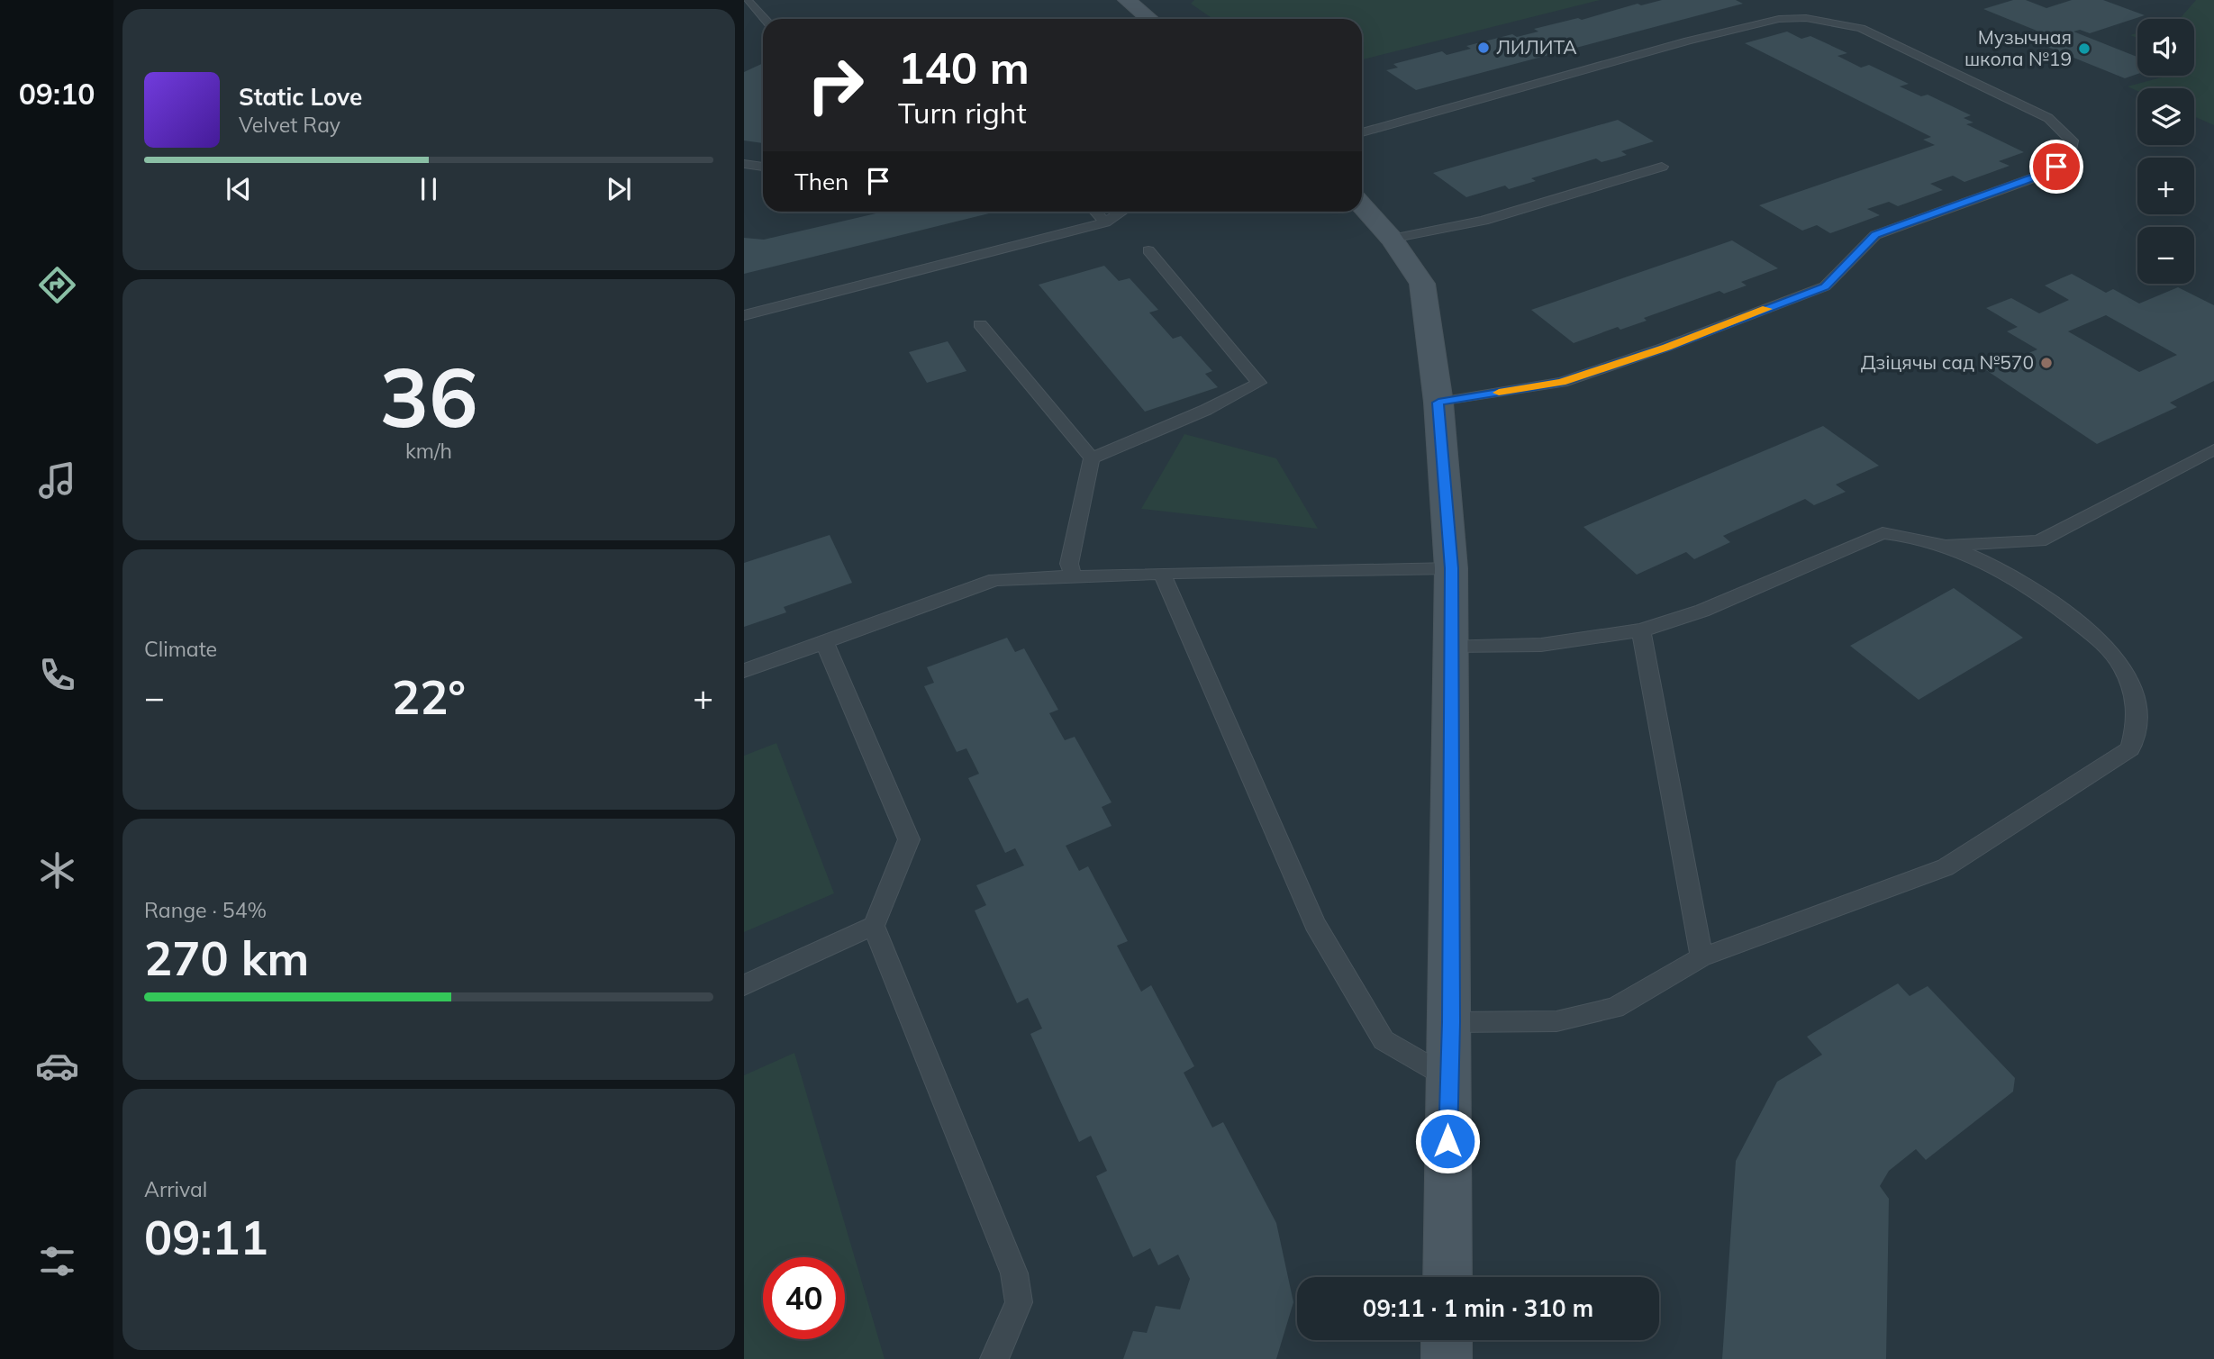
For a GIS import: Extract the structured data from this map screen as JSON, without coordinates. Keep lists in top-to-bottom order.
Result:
{
  "places": ["ЛИЛИТА", "Музычная школа №19", "Дзіцячы сад №570"],
  "page": {
    "tabs": "09:10",
    "map_buttons": ["+", "−"],
    "turn": ["140 m", "Turn right"],
    "song": ["Static Love", "Velvet Ray"],
    "then": "Then",
    "tile": [
      ["36", "km/h"],
      "Climate",
      ["Range · 54%", "270 km"],
      ["Arrival", "09:11"]
    ],
    "heat": ["−", "22°", "+"],
    "limit": "40",
    "trip": "09:11 · 1 min · 310 m"
  }
}
